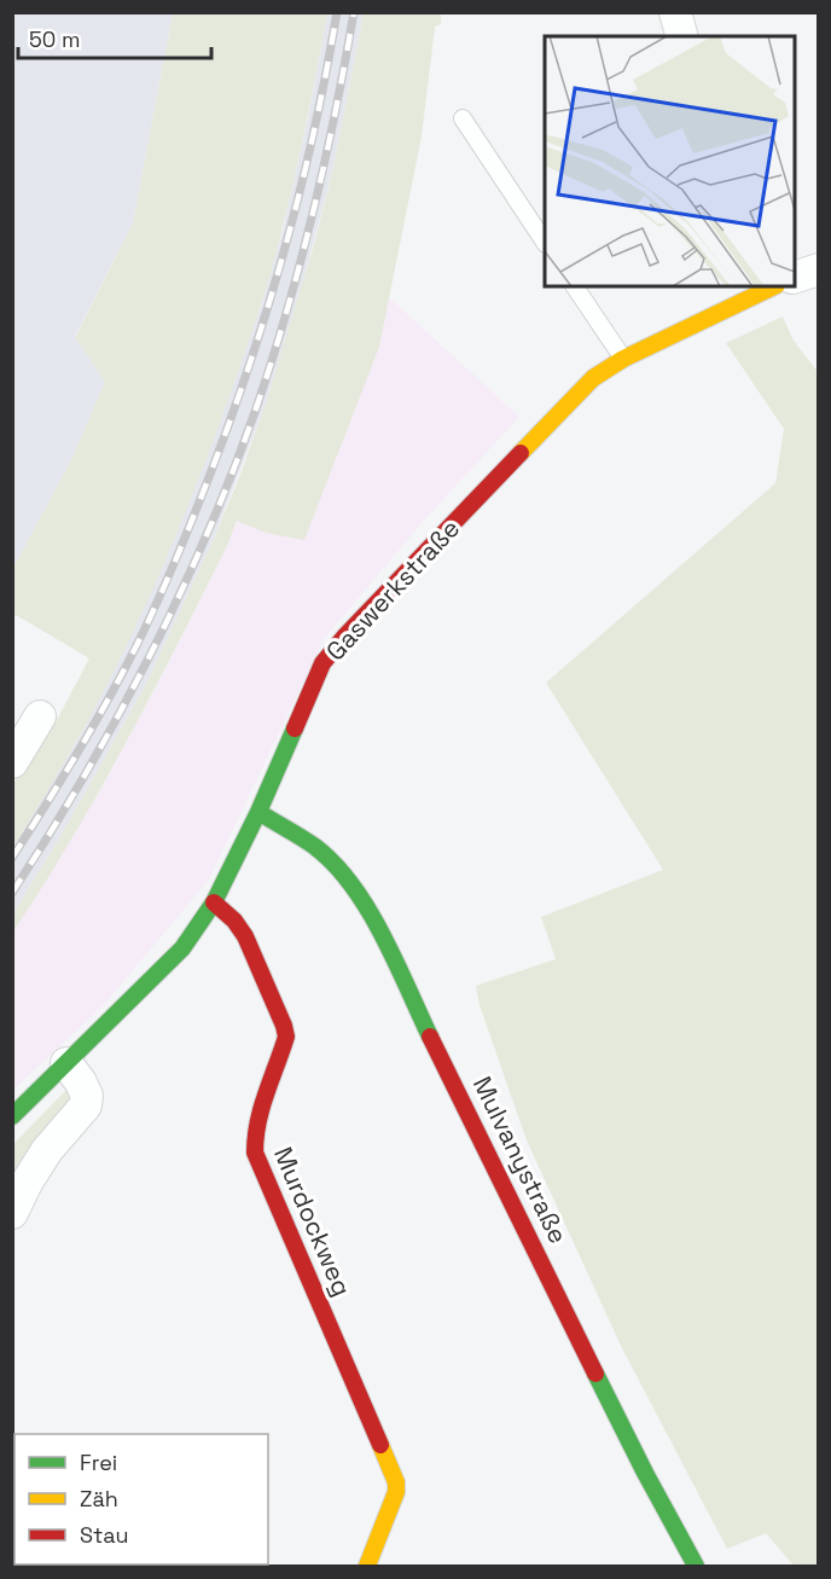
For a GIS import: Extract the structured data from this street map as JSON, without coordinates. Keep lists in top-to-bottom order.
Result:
{
  "streets": {
    "street": ["Gaswerkstraße", "Mulvanystraße", "Murdockweg"]
  },
  "crossings": [
    ["Gaswerkstraße", "Mulvanystraße"],
    ["Gaswerkstraße", "Murdockweg"]
  ],
  "legend": ["Frei", "Zäh", "Stau"],
  "scale_bar": "50 m"
}
